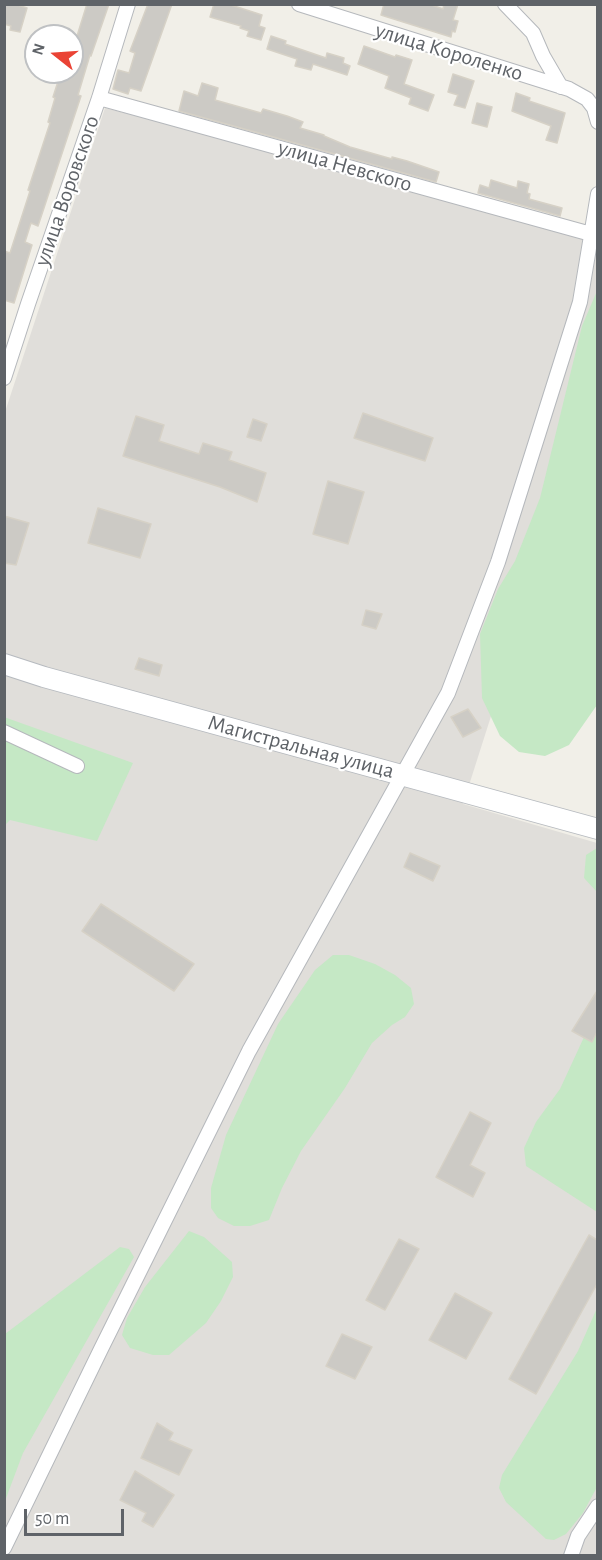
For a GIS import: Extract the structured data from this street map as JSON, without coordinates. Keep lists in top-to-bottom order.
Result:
{
  "streets": {
    "main road": ["Магистральная улица"],
    "street": ["улица Короленко", "улица Невского", "улица Воровского"]
  },
  "crossings": [
    ["улица Невского", "улица Воровского"]
  ],
  "scale_bar": "50 m",
  "north": "left"
}
